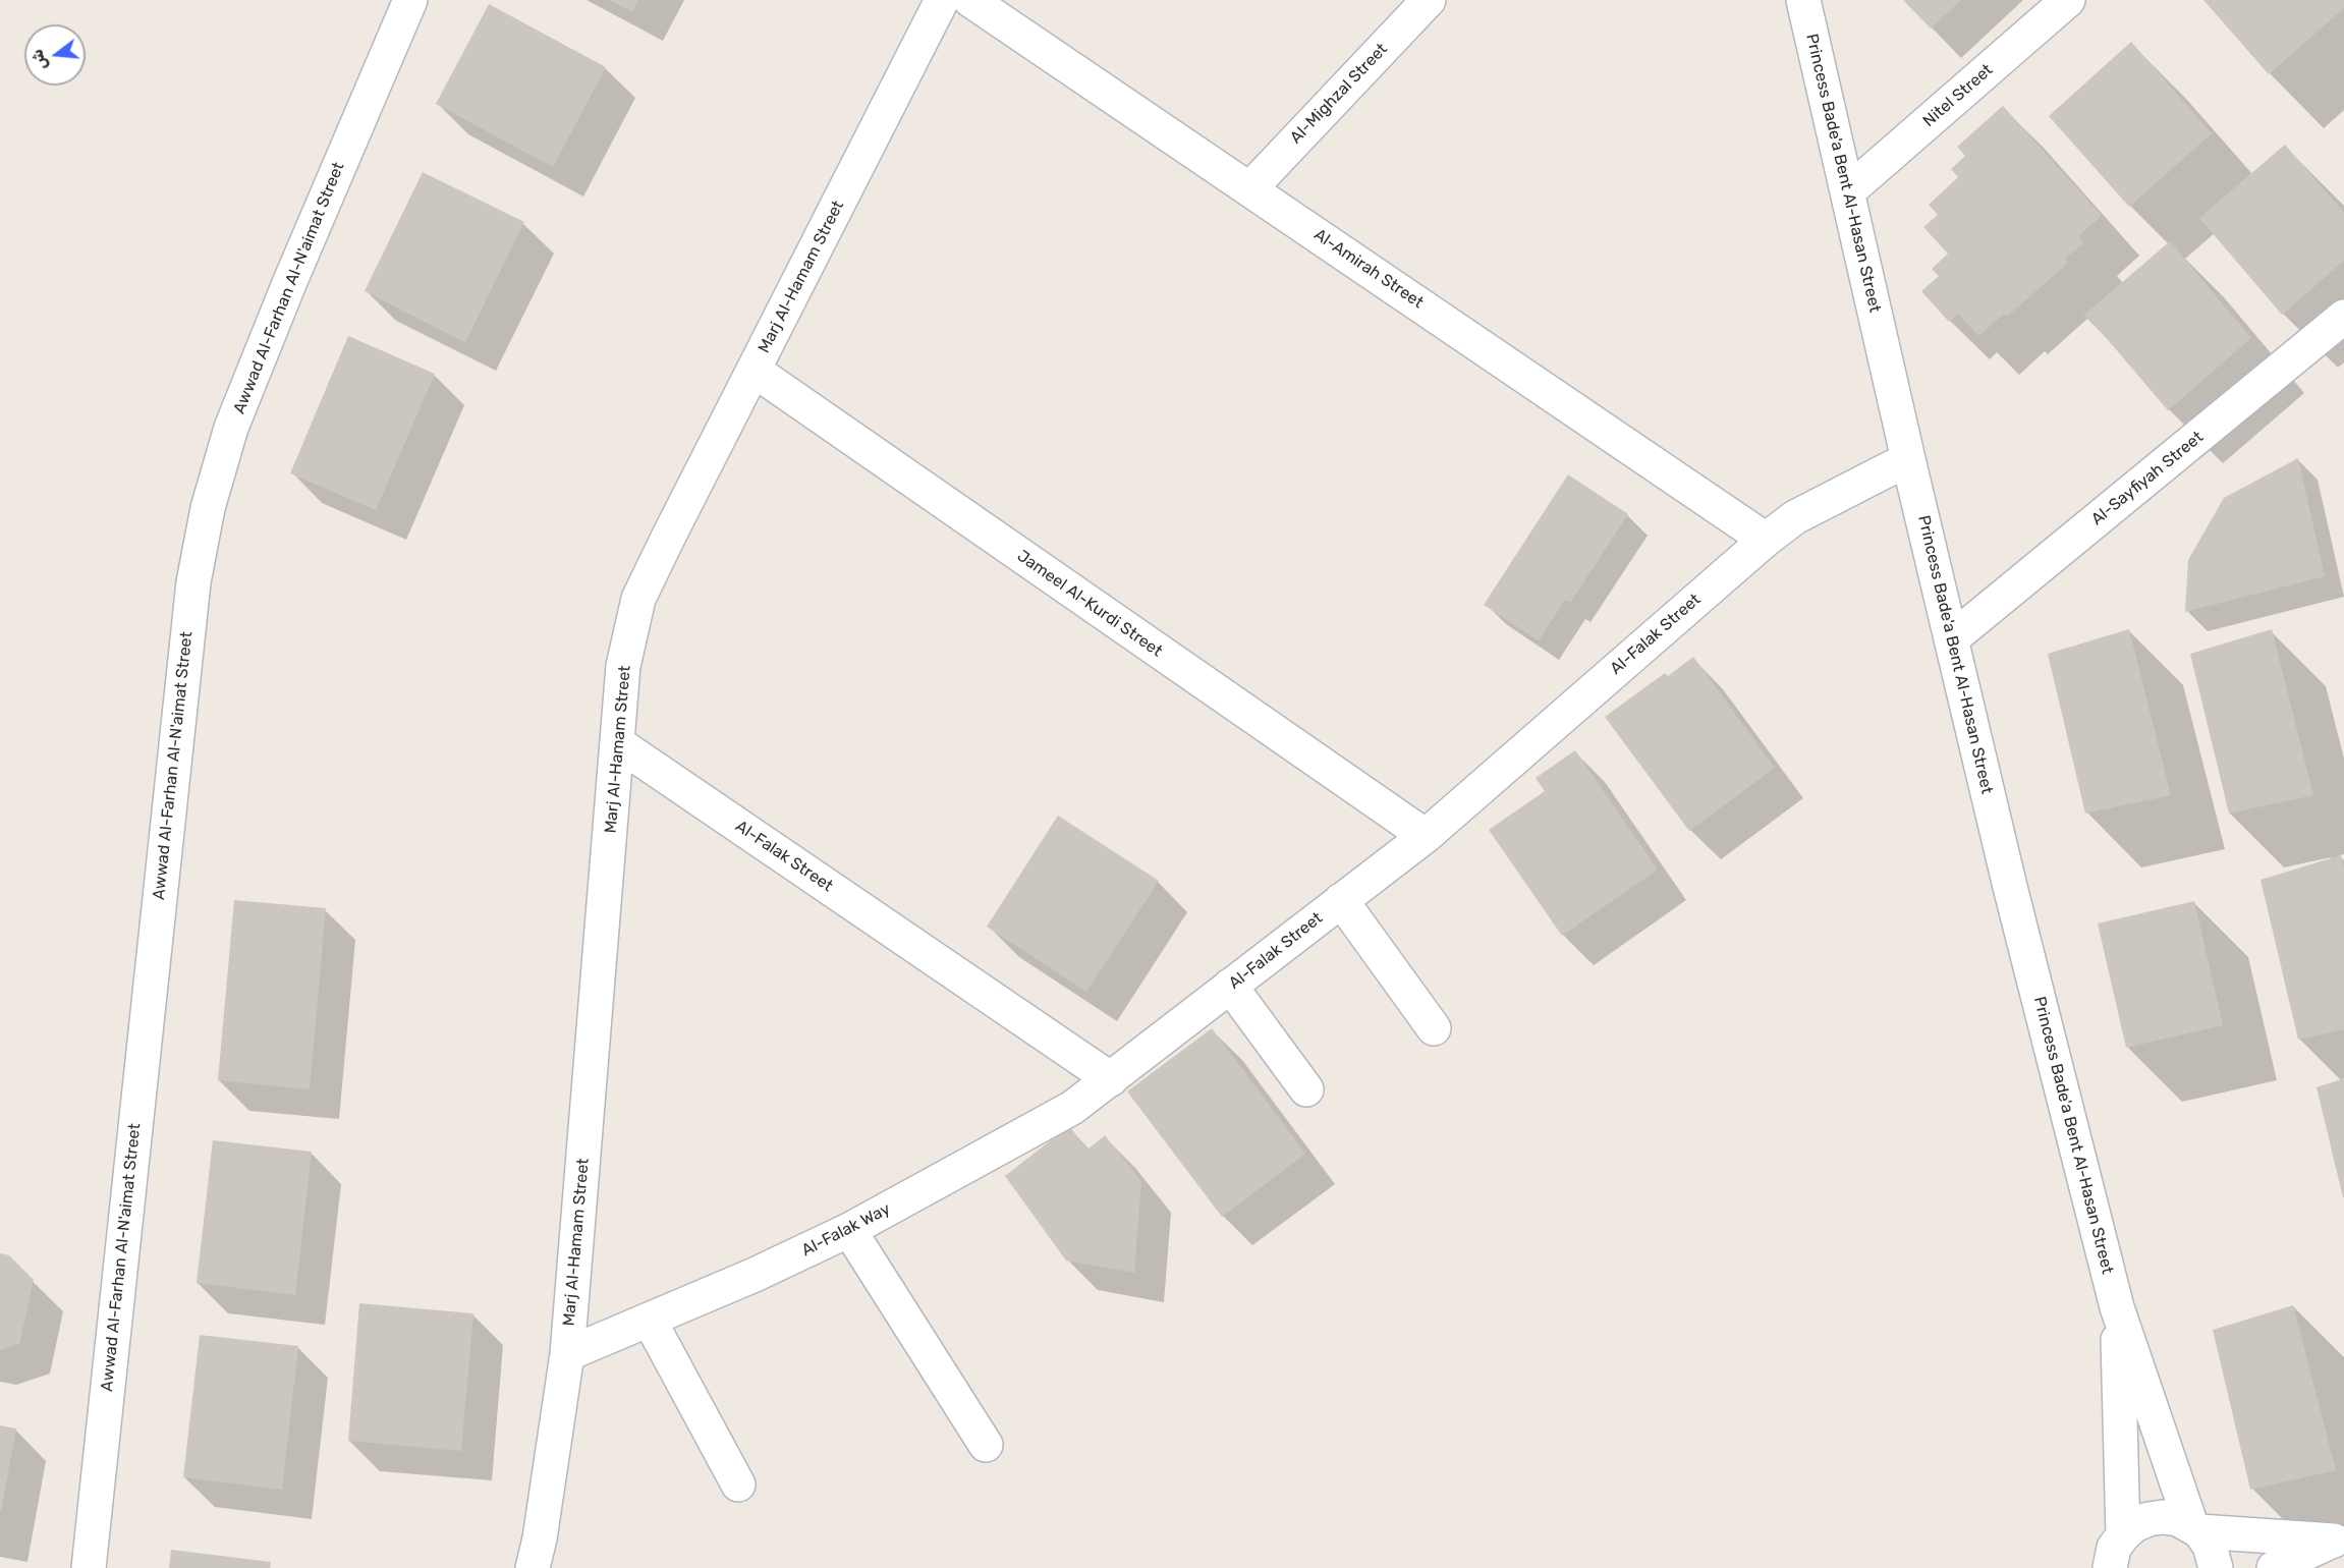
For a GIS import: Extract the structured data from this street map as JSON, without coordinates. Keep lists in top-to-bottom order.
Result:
{
  "streets": {
    "street": [
      "Al-Mighzal Street",
      "Nitel Street",
      "Princess Bade'a Bent Al-Hasan Street",
      "Al-Amirah Street",
      "Marj Al-Hamam Street",
      "Awwad Al-Farhan Al-N'aimat Street",
      "Al-Sayfiyah Street",
      "Jameel Al-Kurdi Street",
      "Al-Falak Street",
      "Al-Falak Way"
    ]
  },
  "crossings": [
    ["Al-Mighzal Street", "Al-Amirah Street"],
    ["Nitel Street", "Princess Bade'a Bent Al-Hasan Street"],
    ["Princess Bade'a Bent Al-Hasan Street", "Al-Sayfiyah Street"],
    ["Princess Bade'a Bent Al-Hasan Street", "Al-Falak Street"],
    ["Al-Amirah Street", "Al-Falak Street"],
    ["Marj Al-Hamam Street", "Jameel Al-Kurdi Street"],
    ["Marj Al-Hamam Street", "Al-Falak Street"],
    ["Marj Al-Hamam Street", "Al-Falak Way"],
    ["Jameel Al-Kurdi Street", "Al-Falak Street"],
    ["Al-Falak Street", "Al-Falak Way"]
  ],
  "north": "left"
}
